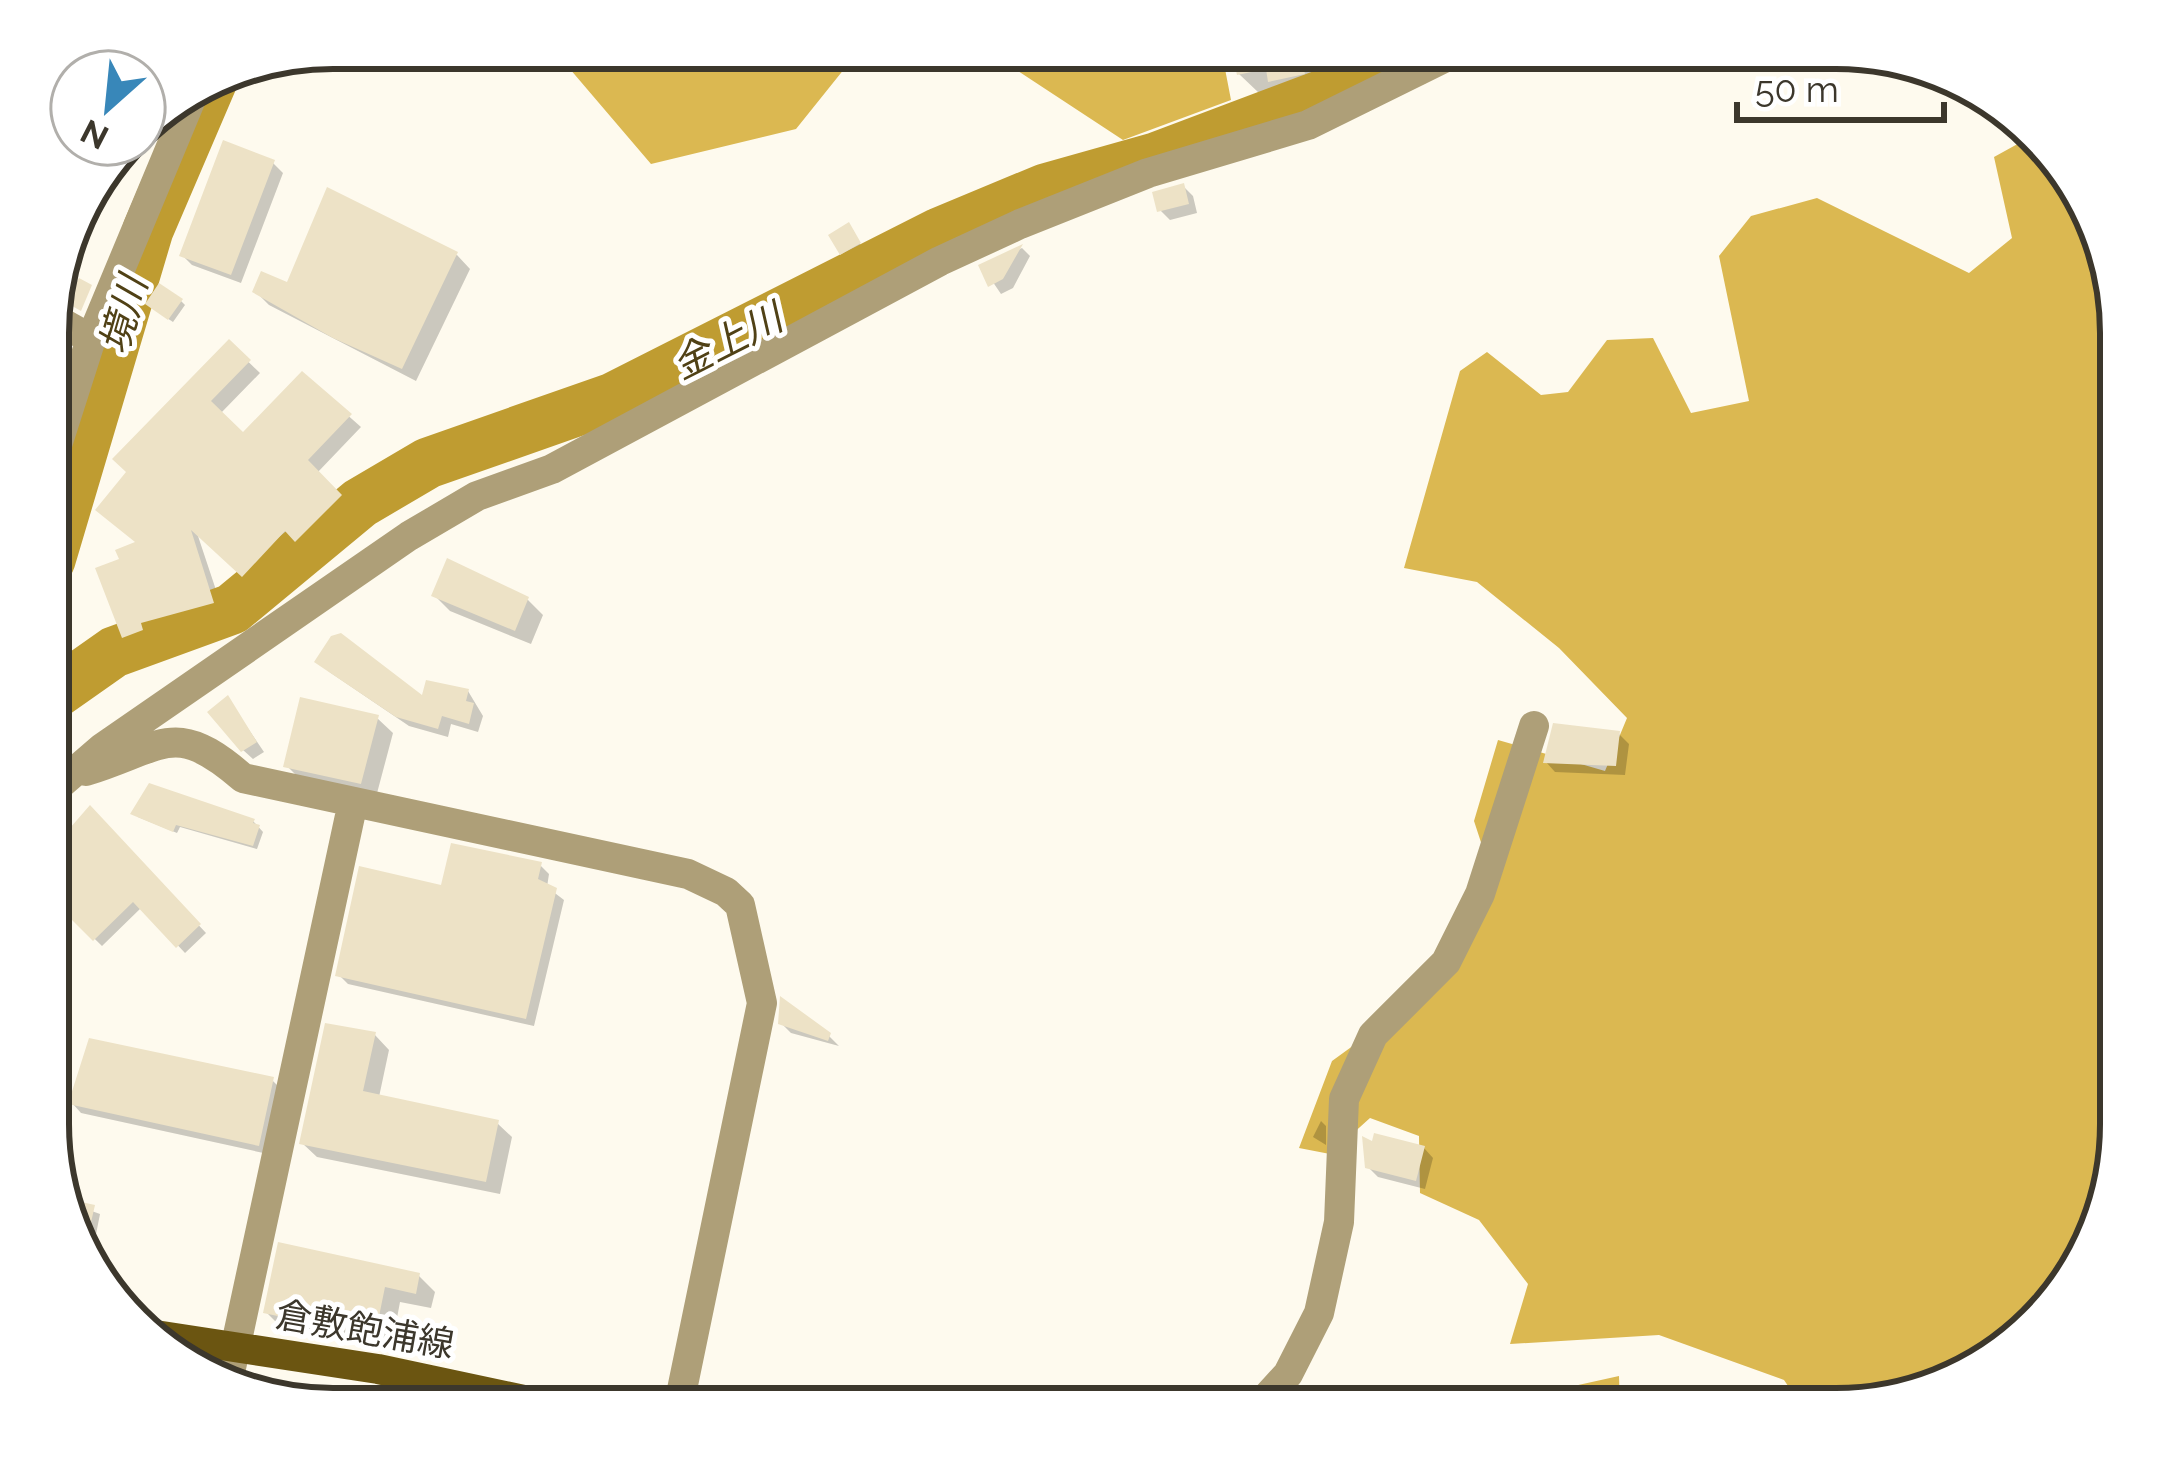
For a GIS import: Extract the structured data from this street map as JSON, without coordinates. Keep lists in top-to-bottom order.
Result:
{
  "streets": {
    "main road": ["倉敷飽浦線"]
  },
  "water": ["境川", "金上川"],
  "scale_bar": "50 m",
  "north": "bottom left"
}
